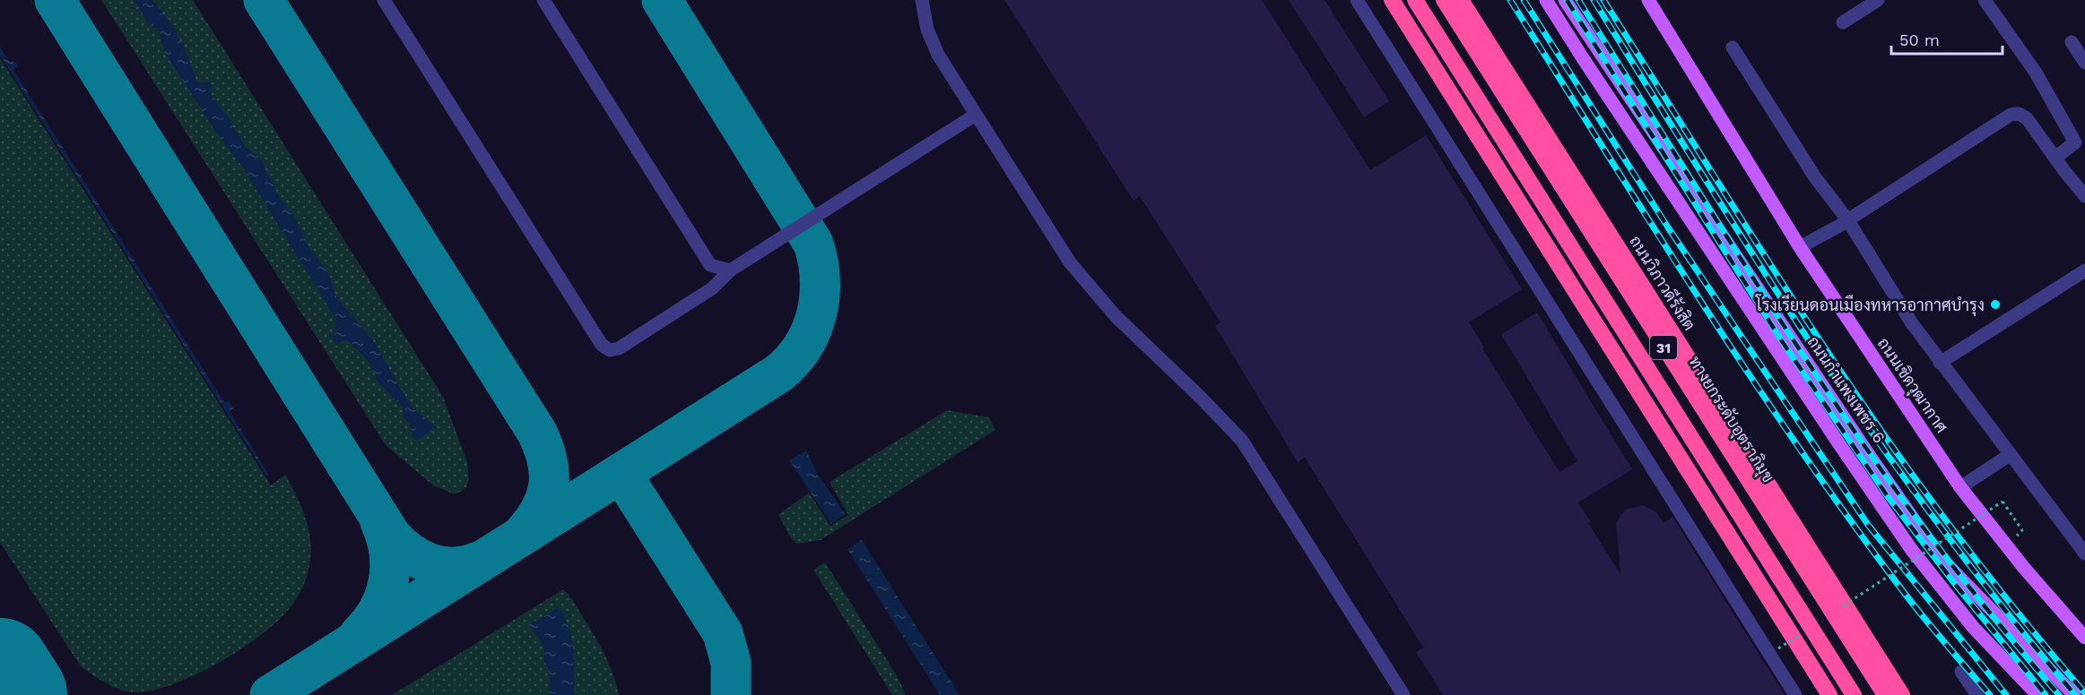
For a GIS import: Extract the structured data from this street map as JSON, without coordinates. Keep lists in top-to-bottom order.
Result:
{
  "streets": {
    "highway": ["ถนนวิภาวดีรังสิต", "31", "ทางยกระดับอุตราภิมุข"],
    "main road": ["ถนนเชิดวุฒากาศ", "ถนนกำแพงเพชร 6"]
  },
  "places": ["โรงเรียนดอนเมืองทหารอากาศบำรุง"],
  "scale_bar": "50 m"
}
